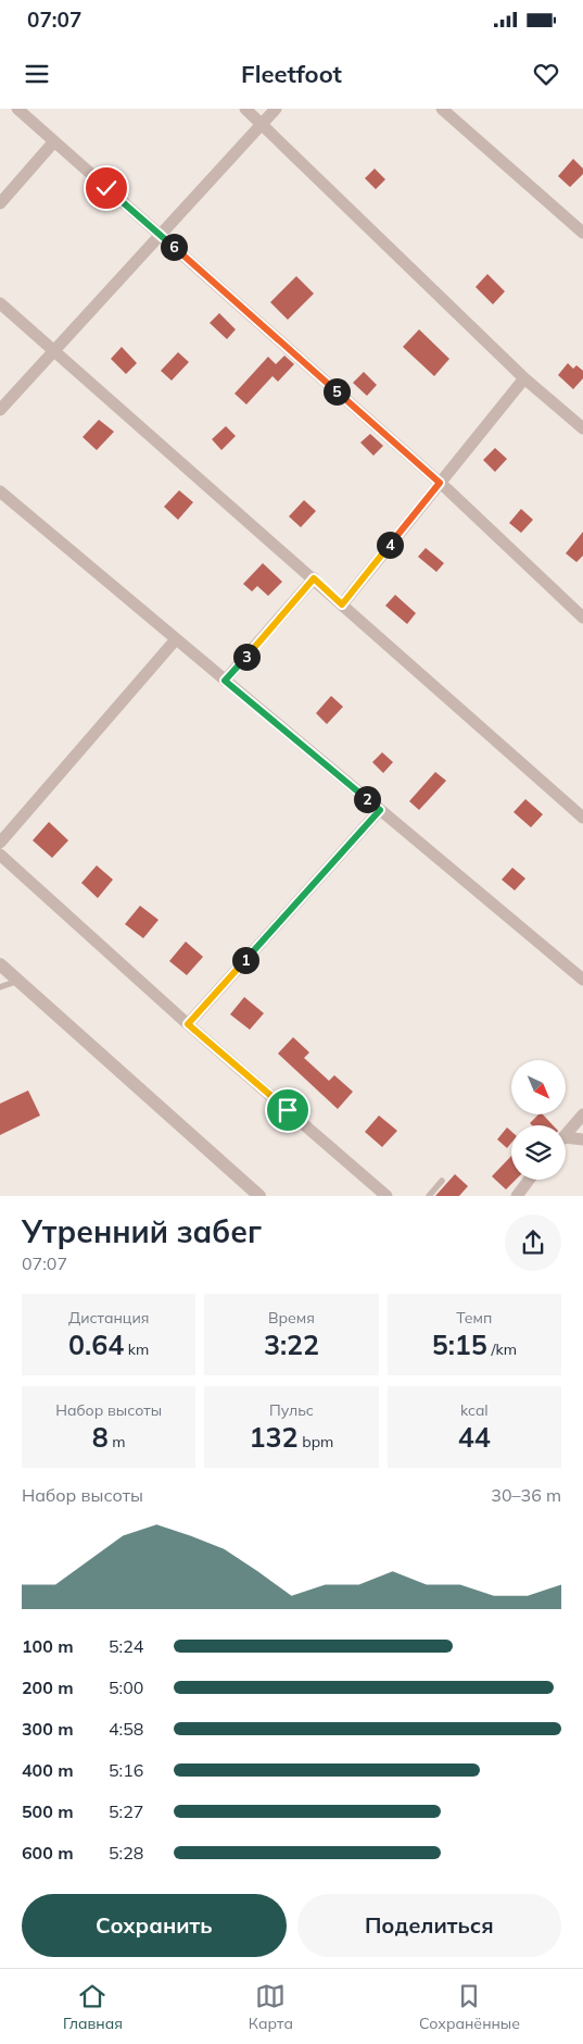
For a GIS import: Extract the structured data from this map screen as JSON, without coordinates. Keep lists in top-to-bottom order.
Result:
{
  "north": "bottom right",
  "page": {
    "status": "07:07",
    "header": "Fleetfoot",
    "pins": [
      "6",
      "5",
      "4",
      "3",
      "2",
      "1"
    ],
    "heading": ["Утренний забег", "07:07"],
    "stats": [
      ["Дистанция", "0.64 km"],
      ["Время", "3:22"],
      ["Темп", "5:15 /km"],
      ["Набор высоты", "8 m"],
      ["Пульс", "132 bpm"],
      ["kcal", "44"]
    ],
    "chart": ["Набор высоты", "30–36 m"],
    "list": [
      {
        "name": "100 m",
        "note": "5:24"
      },
      {
        "name": "200 m",
        "note": "5:00"
      },
      {
        "name": "300 m",
        "note": "4:58"
      },
      {
        "name": "400 m",
        "note": "5:16"
      },
      {
        "name": "500 m",
        "note": "5:27"
      },
      {
        "name": "600 m",
        "note": "5:28"
      }
    ],
    "buttons": ["Сохранить", "Поделиться"],
    "tabs": ["Главная", "Карта", "Сохранённые"]
  }
}
